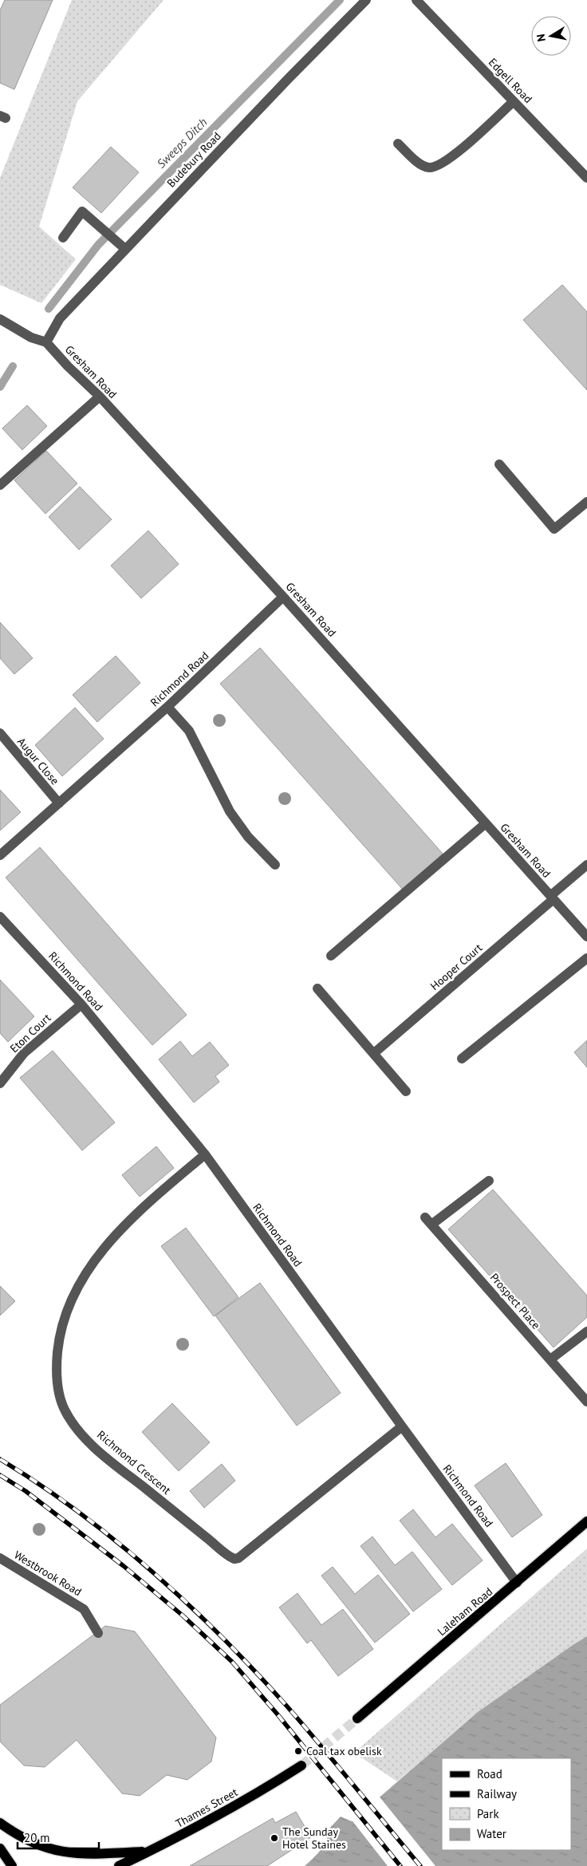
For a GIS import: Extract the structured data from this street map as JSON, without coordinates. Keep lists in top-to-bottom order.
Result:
{
  "streets": {
    "main road": ["Laleham Road", "Thames Street"],
    "street": [
      "Edgell Road",
      "Budebury Road",
      "Gresham Road",
      "Richmond Road",
      "Augur Close",
      "Hooper Court",
      "Eton Court",
      "Prospect Place",
      "Richmond Crescent",
      "Westbrook Road"
    ]
  },
  "crossings": [
    ["Budebury Road", "Gresham Road"],
    ["Gresham Road", "Richmond Road"],
    ["Gresham Road", "Hooper Court"],
    ["Richmond Road", "Augur Close"],
    ["Richmond Road", "Eton Court"],
    ["Richmond Road", "Richmond Crescent"],
    ["Richmond Road", "Laleham Road"]
  ],
  "water": ["Sweeps Ditch"],
  "places": ["Coal tax obelisk", "The Sunday Hotel Staines"],
  "legend": [
    "Road",
    "Railway",
    "Park",
    "Water"
  ],
  "scale_bar": "20 m",
  "north": "left"
}
